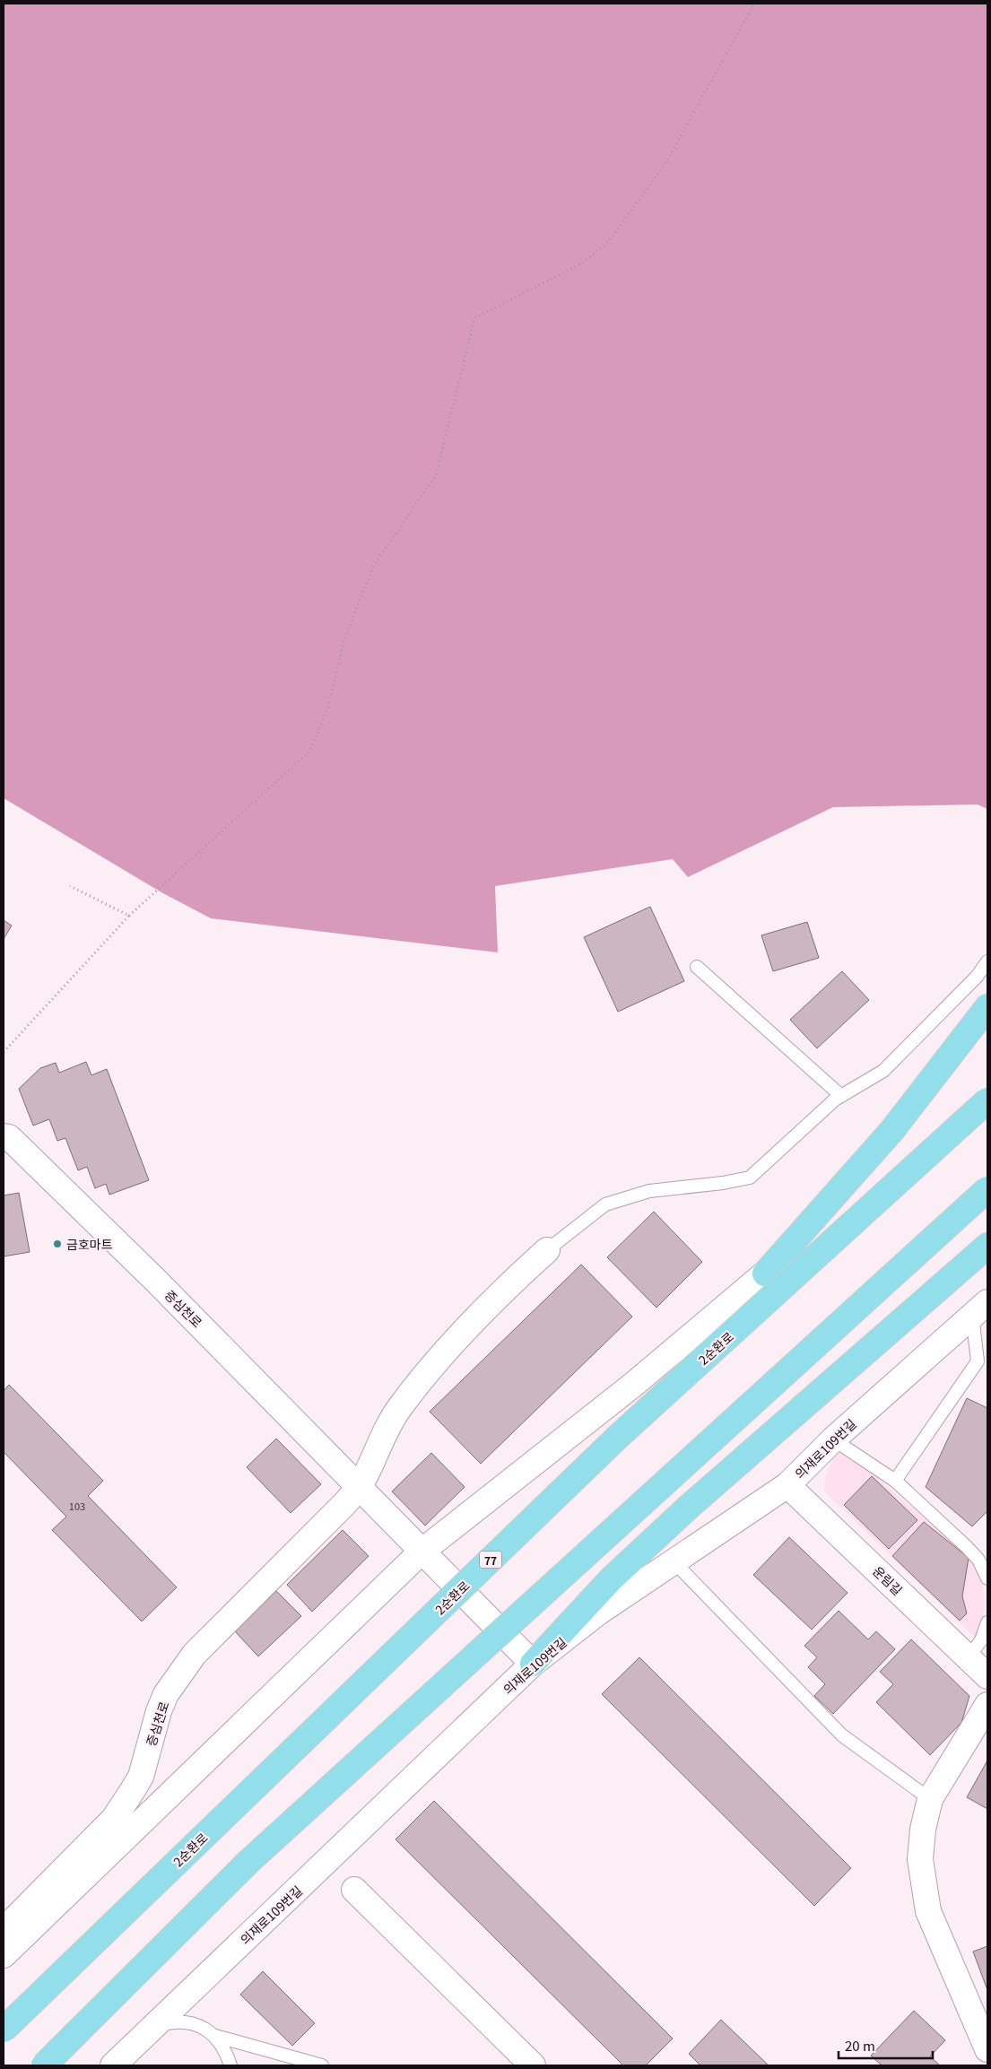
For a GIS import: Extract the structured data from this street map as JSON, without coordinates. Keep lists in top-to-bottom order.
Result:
{
  "streets": {
    "highway": ["2순환로", "77"],
    "street": ["증심천로", "의재로109번길", "운림길"]
  },
  "crossings": [
    ["증심천로", "의재로109번길"],
    ["의재로109번길", "운림길"]
  ],
  "places": ["금호마트"],
  "house_numbers": ["103"],
  "scale_bar": "20 m"
}
